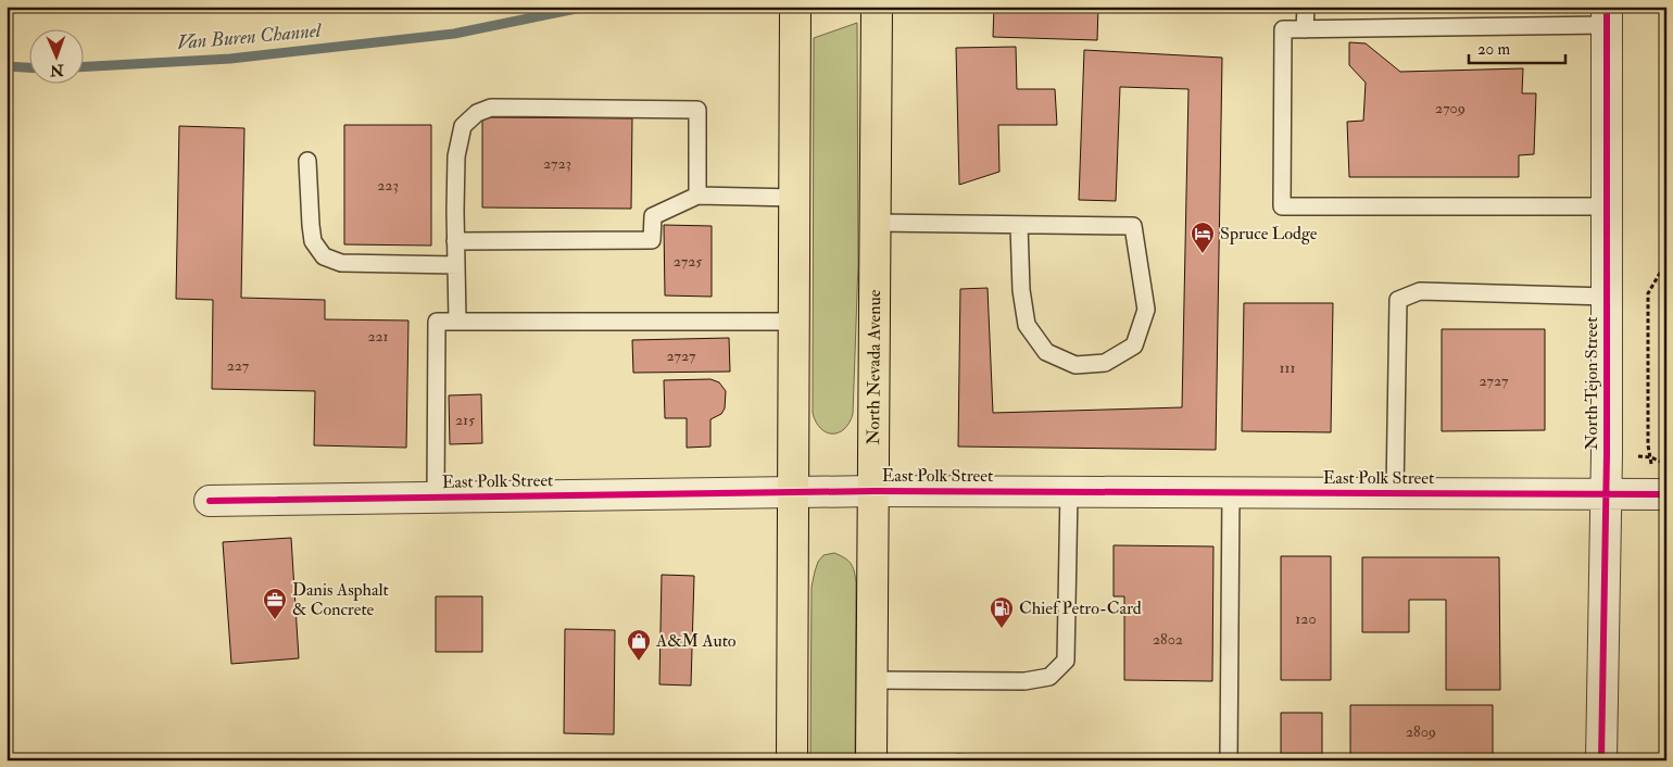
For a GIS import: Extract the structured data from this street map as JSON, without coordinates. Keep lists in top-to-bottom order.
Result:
{
  "streets": {
    "main road": ["North Nevada Avenue"],
    "street": ["North Tejon Street", "East Polk Street"]
  },
  "crossings": [
    ["North Nevada Avenue", "East Polk Street"],
    ["North Tejon Street", "East Polk Street"]
  ],
  "water": ["Van Buren Channel"],
  "places": {
    "hotel": ["Spruce Lodge"],
    "office": ["Danis Asphalt & Concrete"],
    "fuel station": ["Chief Petro-Card"],
    "shop": ["A&M Auto"]
  },
  "house_numbers": [
    "2709",
    "2723",
    "223",
    "2725",
    "221",
    "2727",
    "227",
    "111",
    "2727",
    "215",
    "120",
    "2802",
    "2809"
  ],
  "scale_bar": "20 m",
  "north": "bottom"
}
